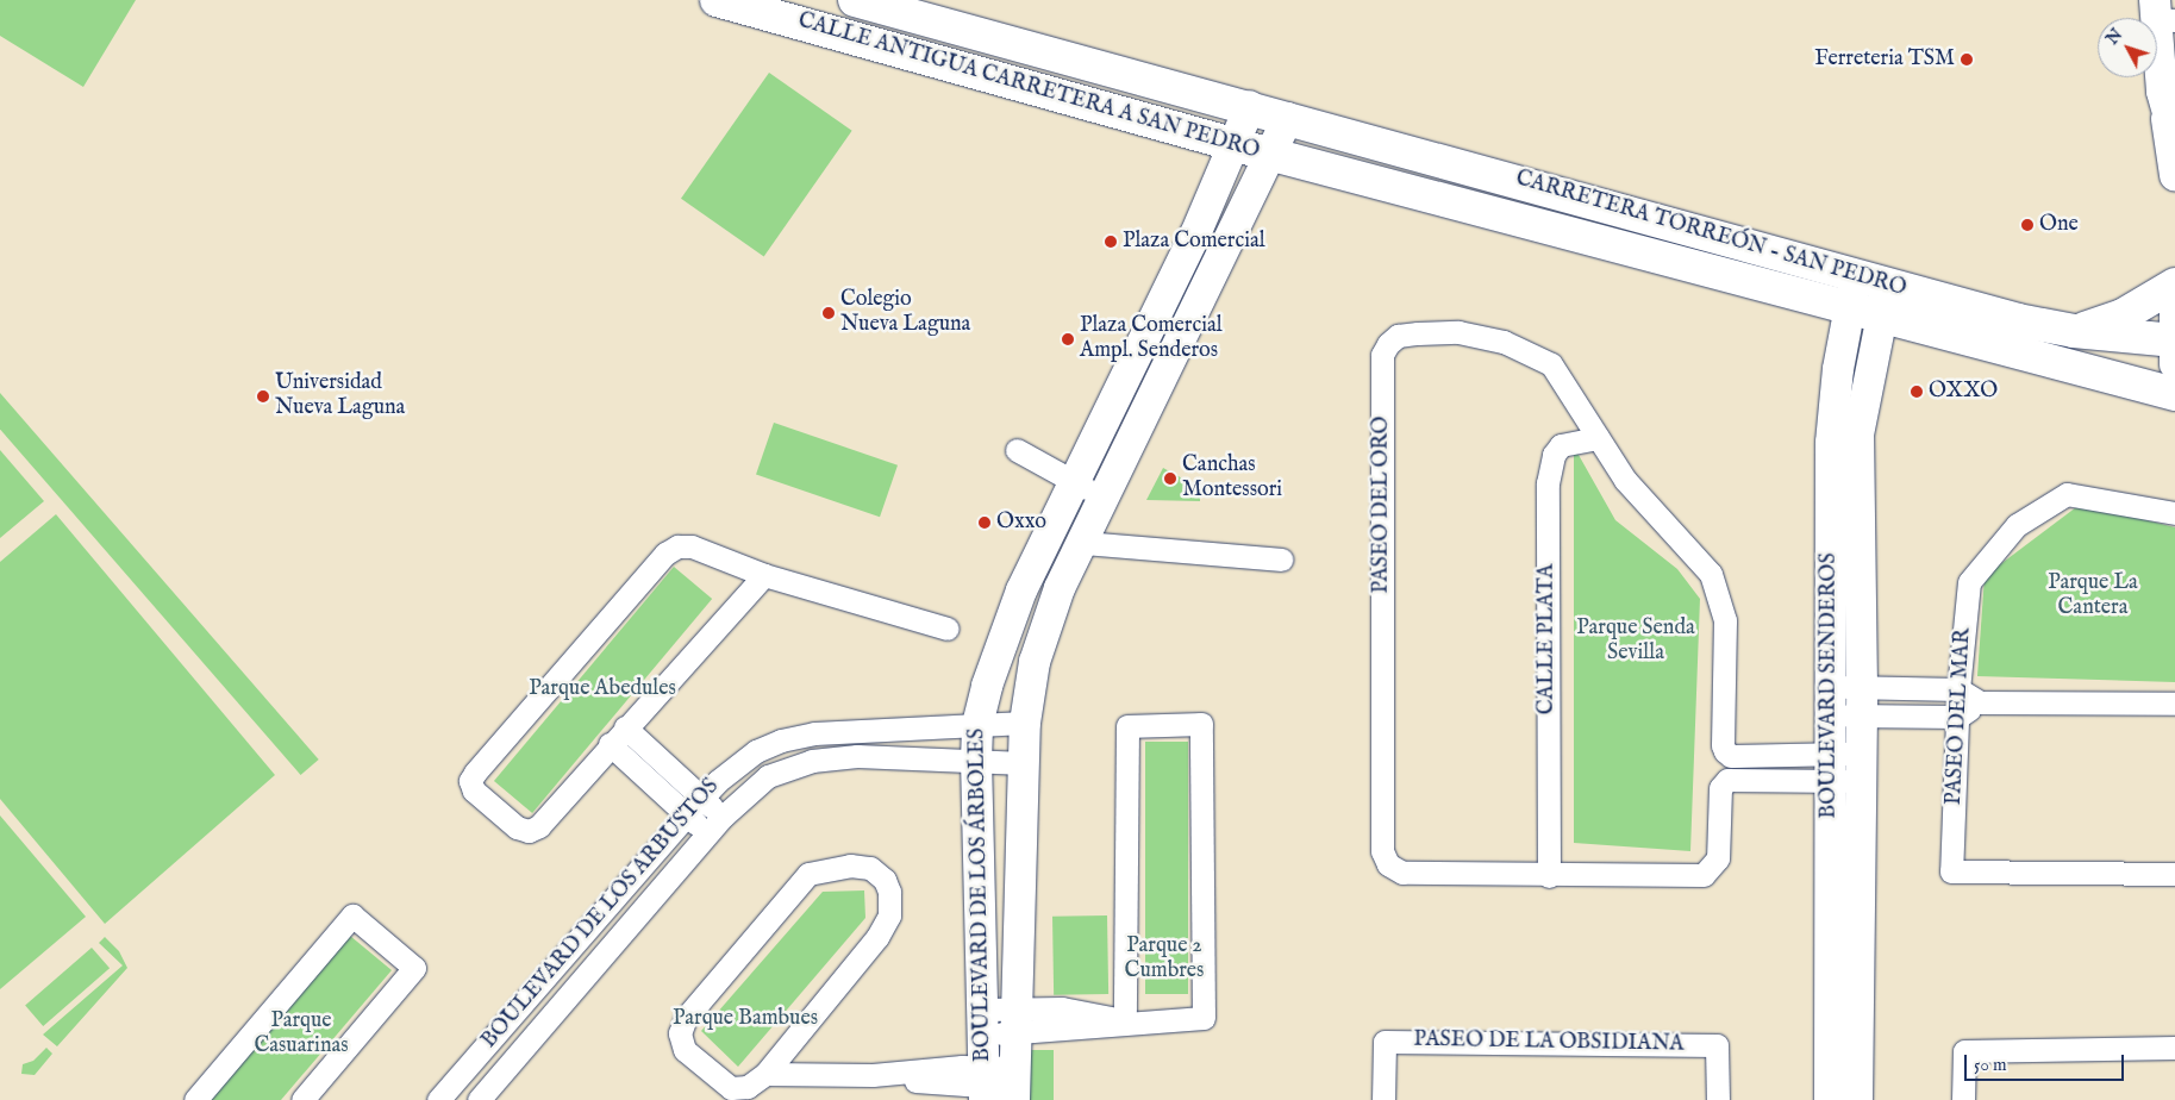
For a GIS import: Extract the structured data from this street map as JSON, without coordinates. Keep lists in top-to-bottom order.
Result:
{
  "streets": {
    "main road": [
      "CALLE ANTIGUA CARRETERA A SAN PEDRO",
      "CARRETERA TORREÓN - SAN PEDRO",
      "BOULEVARD SENDEROS",
      "BOULEVARD DE LOS ÁRBOLES"
    ],
    "street": [
      "PASEO DEL ORO",
      "CALLE PLATA",
      "PASEO DEL MAR",
      "BOULEVARD DE LOS ARBUSTOS",
      "PASEO DE LA OBSIDIANA"
    ]
  },
  "crossings": [
    ["CALLE ANTIGUA CARRETERA A SAN PEDRO", "CARRETERA TORREÓN - SAN PEDRO"],
    ["CALLE ANTIGUA CARRETERA A SAN PEDRO", "BOULEVARD DE LOS ÁRBOLES"],
    ["CARRETERA TORREÓN - SAN PEDRO", "BOULEVARD SENDEROS"],
    ["CARRETERA TORREÓN - SAN PEDRO", "BOULEVARD DE LOS ÁRBOLES"],
    ["PASEO DEL ORO", "CALLE PLATA"],
    ["PASEO DEL ORO", "BOULEVARD SENDEROS"],
    ["BOULEVARD DE LOS ÁRBOLES", "BOULEVARD DE LOS ARBUSTOS"]
  ],
  "parks": [
    "Parque La Cantera",
    "Parque Senda Sevilla",
    "Parque Abedules",
    "Parque 2 Cumbres",
    "Parque Bambues",
    "Parque Casuarinas"
  ],
  "places": [
    "Ferreteria TSM",
    "One",
    "Plaza Comercial",
    "Colegio Nueva Laguna",
    "Plaza Comercial Ampl. Senderos",
    "OXXO",
    "Universidad Nueva Laguna",
    "Canchas Montessori",
    "Oxxo"
  ],
  "scale_bar": "50 m",
  "north": "top left"
}
